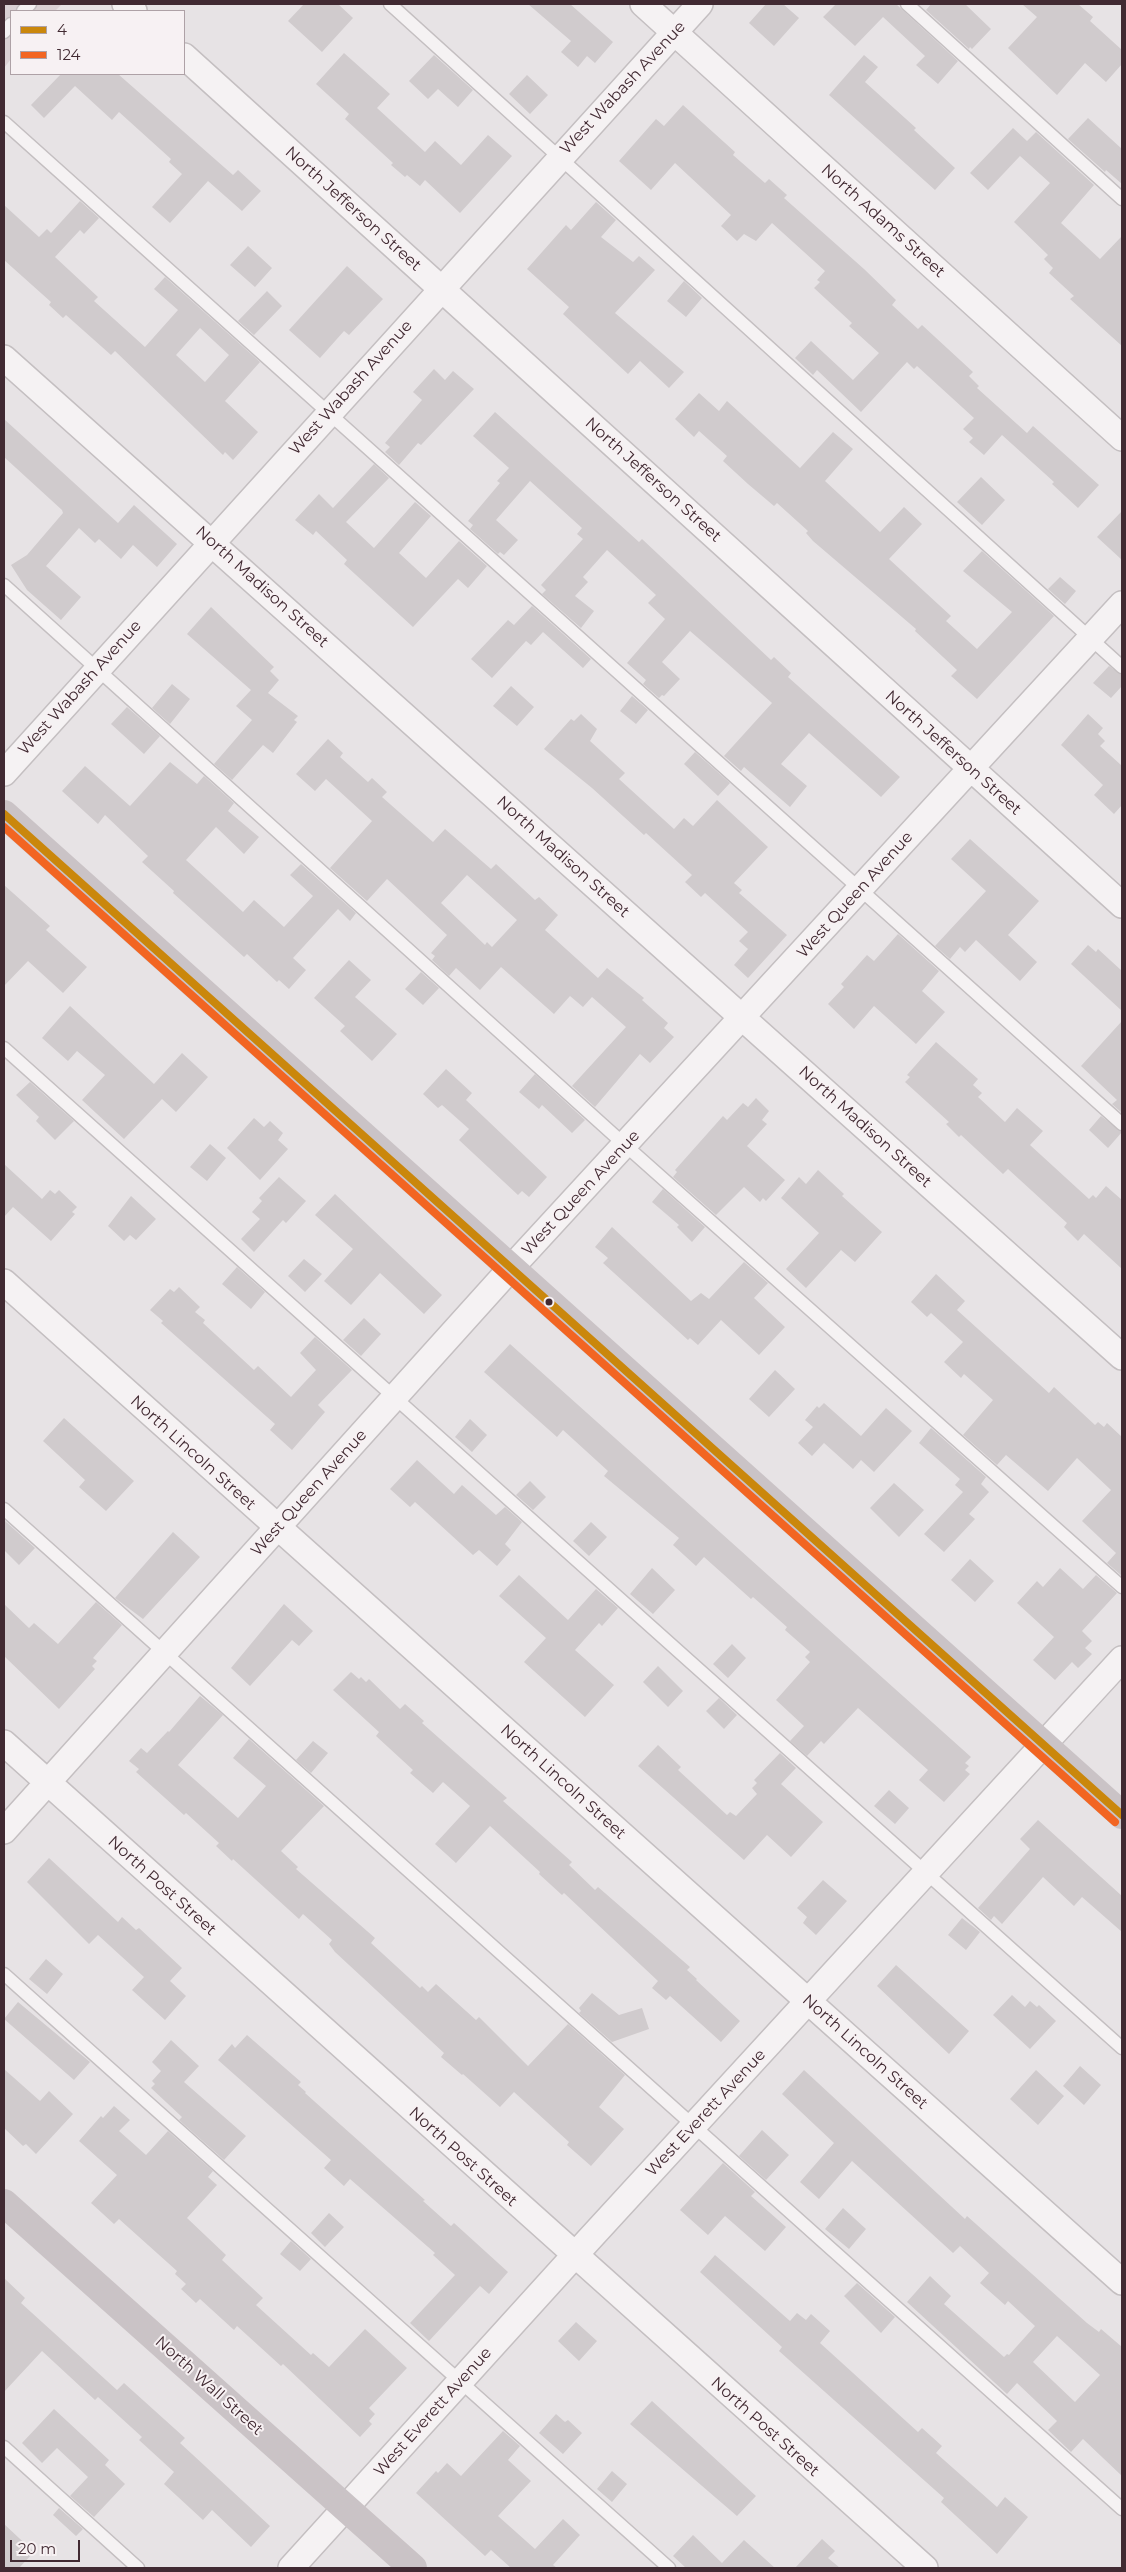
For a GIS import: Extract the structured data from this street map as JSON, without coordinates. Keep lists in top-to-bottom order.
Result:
{
  "streets": {
    "main road": ["North Wall Street"],
    "street": [
      "West Wabash Avenue",
      "North Jefferson Street",
      "North Adams Street",
      "North Madison Street",
      "West Queen Avenue",
      "North Lincoln Street",
      "North Post Street",
      "West Everett Avenue"
    ]
  },
  "crossings": [
    ["West Wabash Avenue", "North Jefferson Street"],
    ["West Wabash Avenue", "North Adams Street"],
    ["West Wabash Avenue", "North Madison Street"],
    ["North Jefferson Street", "West Queen Avenue"],
    ["North Madison Street", "West Queen Avenue"],
    ["West Queen Avenue", "North Lincoln Street"],
    ["West Queen Avenue", "North Post Street"],
    ["North Lincoln Street", "West Everett Avenue"],
    ["North Post Street", "West Everett Avenue"],
    ["West Everett Avenue", "North Wall Street"]
  ],
  "lines": ["transit line 4", "transit line 124"],
  "legend": ["4", "124"],
  "scale_bar": "20 m"
}
